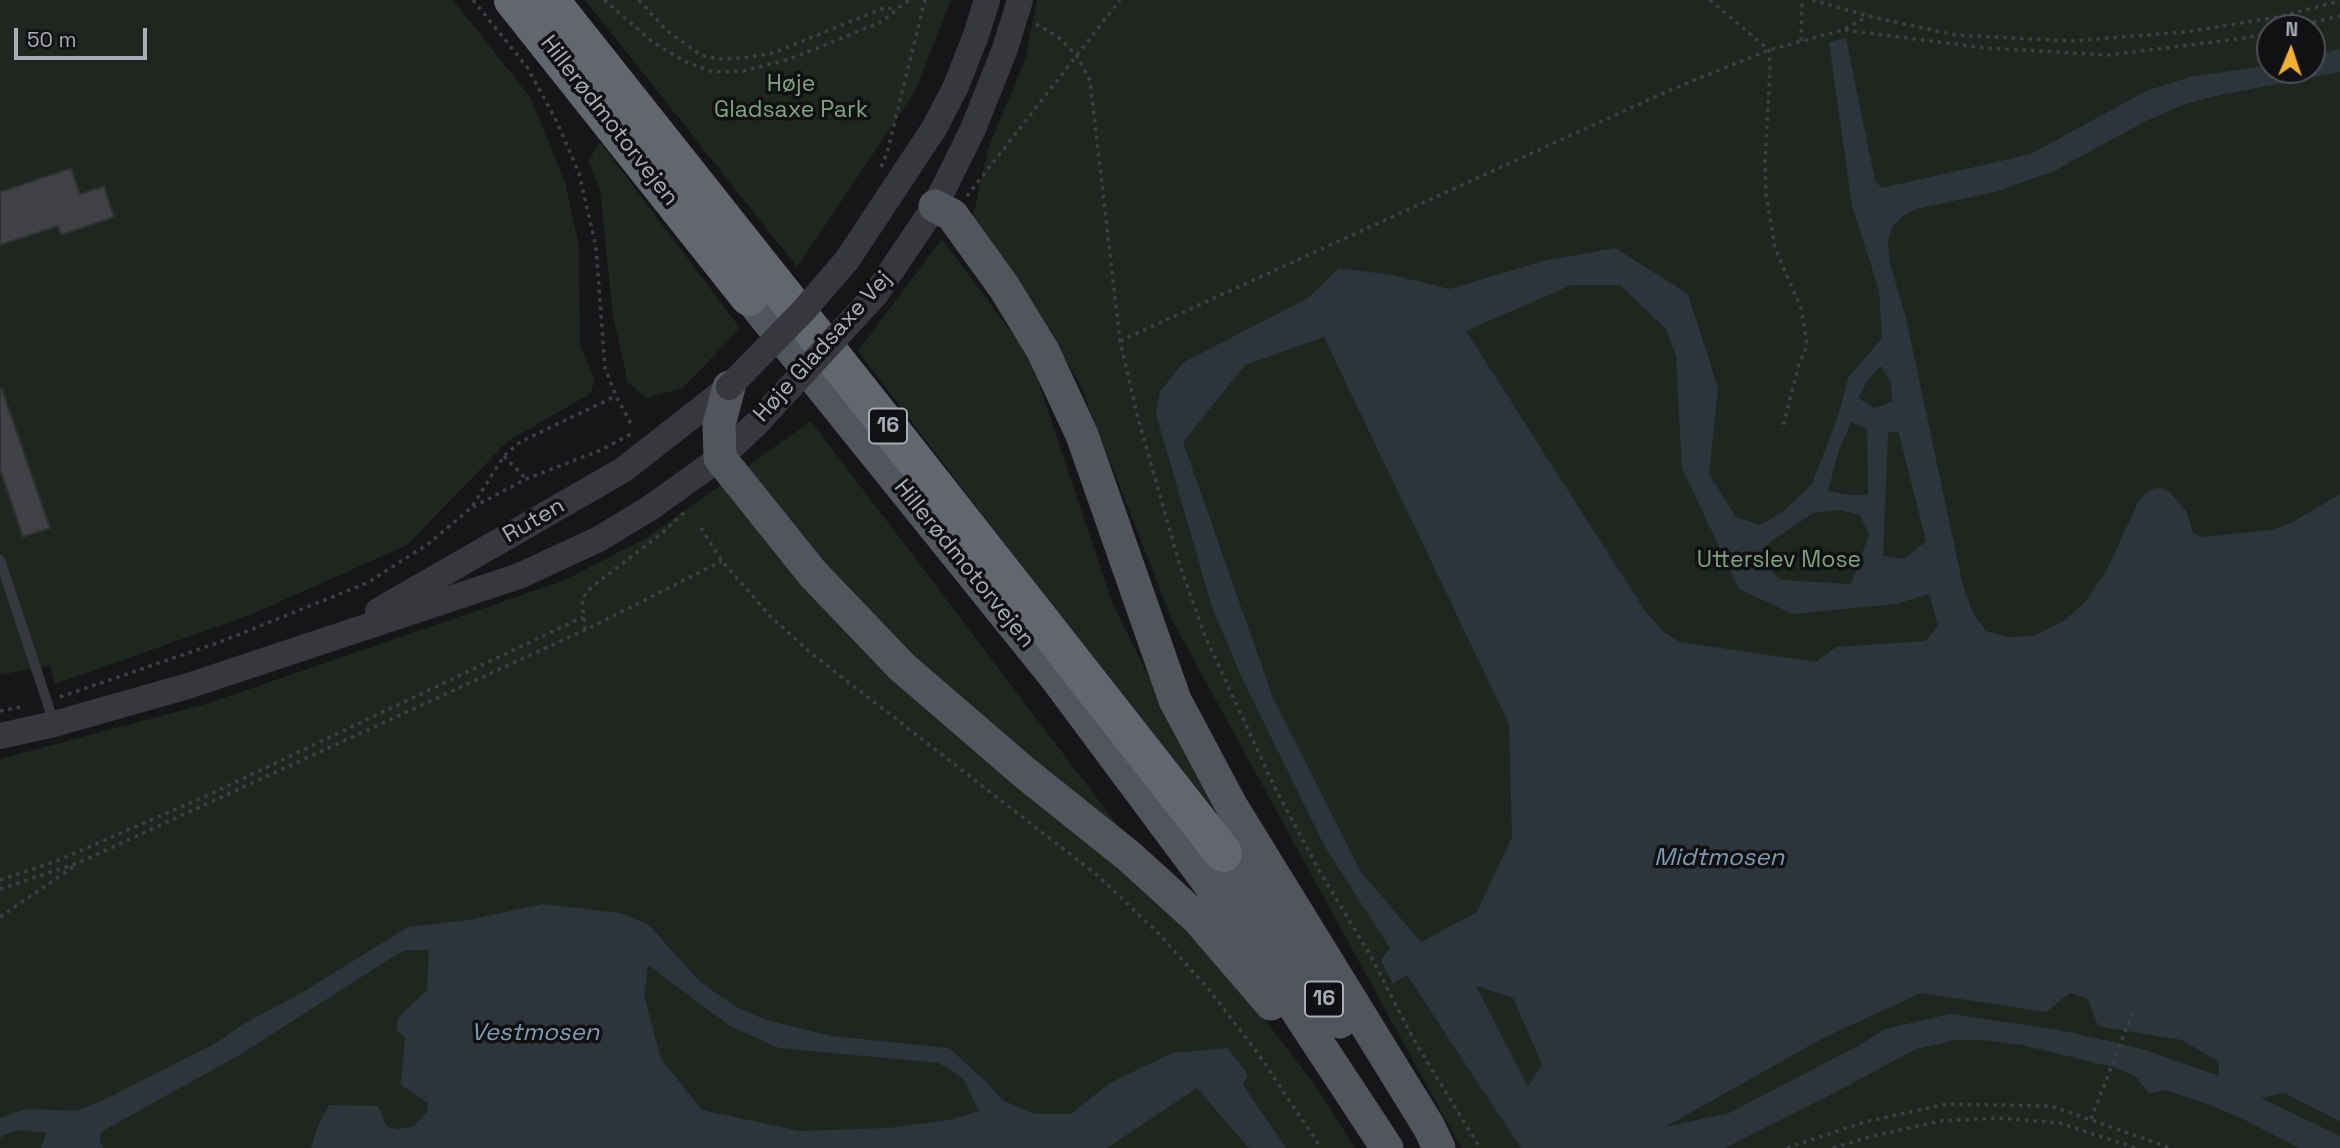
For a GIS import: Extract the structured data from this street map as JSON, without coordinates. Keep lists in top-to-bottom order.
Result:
{
  "streets": {
    "highway": ["Hillerødmotorvejen", "16"],
    "street": ["Høje Gladsaxe Vej", "Ruten"]
  },
  "crossings": [
    ["Høje Gladsaxe Vej", "Ruten"]
  ],
  "water": ["Midtmosen", "Vestmosen"],
  "parks": ["Høje Gladsaxe Park", "Utterslev Mose"],
  "scale_bar": "50 m",
  "north": "top"
}
